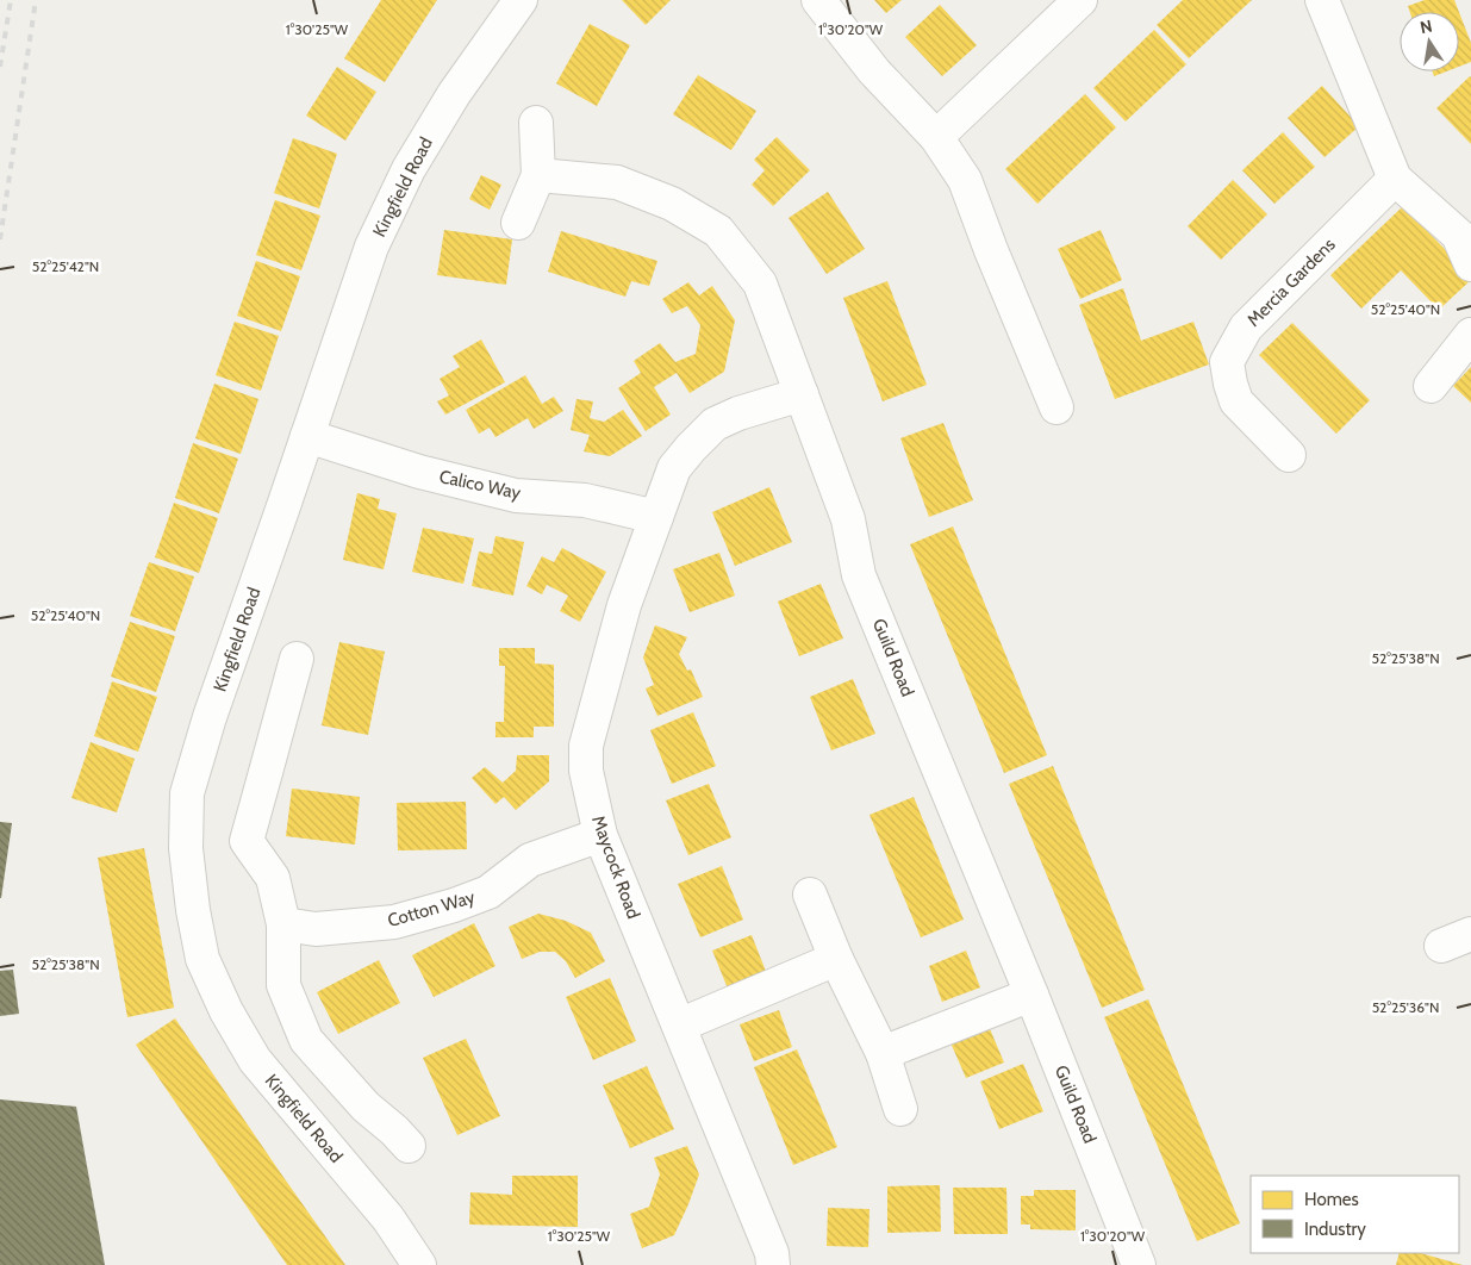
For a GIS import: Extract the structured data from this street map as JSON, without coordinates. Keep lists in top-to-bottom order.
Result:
{
  "streets": {
    "street": [
      "Kingfield Road",
      "Mercia Gardens",
      "Calico Way",
      "Guild Road",
      "Maycock Road",
      "Cotton Way"
    ]
  },
  "crossings": [
    ["Kingfield Road", "Calico Way"],
    ["Calico Way", "Maycock Road"],
    ["Guild Road", "Maycock Road"],
    ["Maycock Road", "Cotton Way"]
  ],
  "legend": ["Homes", "Industry"],
  "north": "top",
  "coordinates": [
    "1°30'25\"W",
    "1°30'20\"W",
    "52°25'42\"N",
    "52°25'40\"N",
    "52°25'38\"N",
    "52°25'36\"N"
  ]
}
